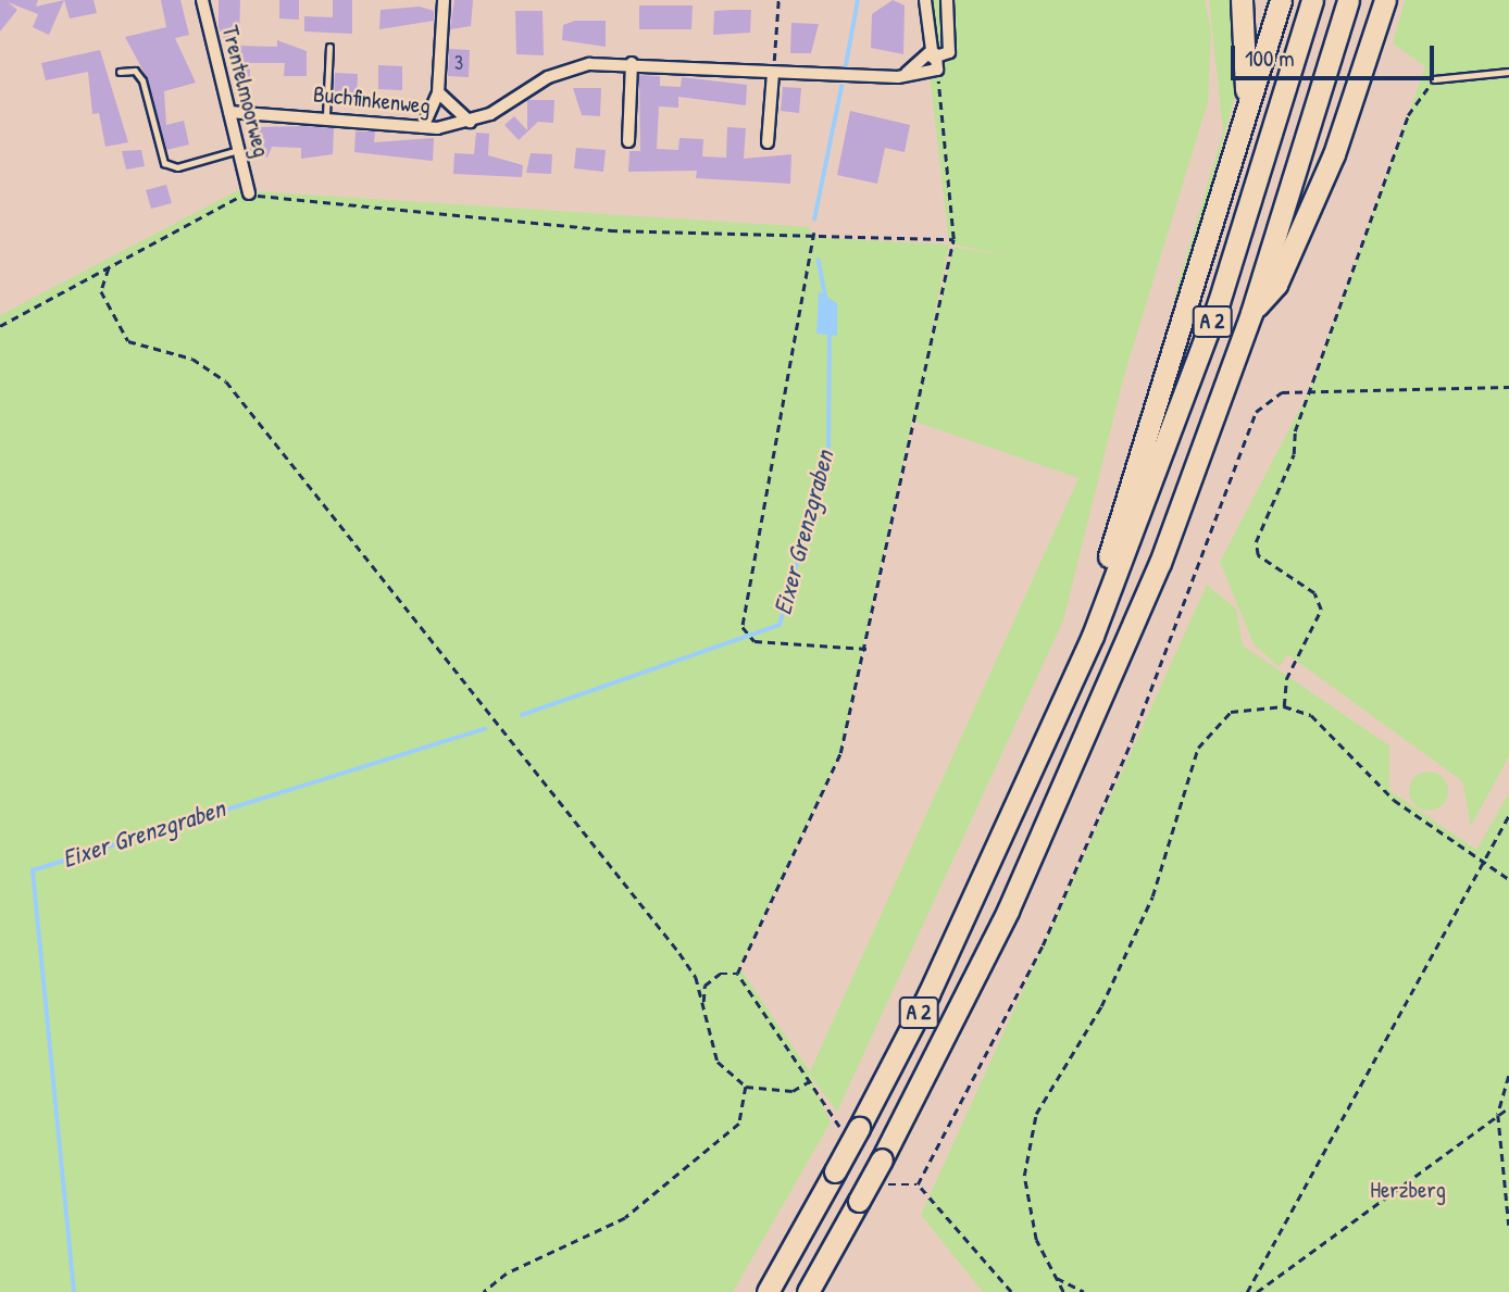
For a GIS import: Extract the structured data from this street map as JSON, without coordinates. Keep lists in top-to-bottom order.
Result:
{
  "streets": {
    "highway": ["A 2"],
    "street": ["Trentelmoorweg", "Buchfinkenweg"]
  },
  "crossings": [
    ["Trentelmoorweg", "Buchfinkenweg"]
  ],
  "water": ["Eixer Grenzgraben"],
  "parks": ["Herzberg"],
  "house_numbers": ["3"],
  "scale_bar": "100 m"
}
